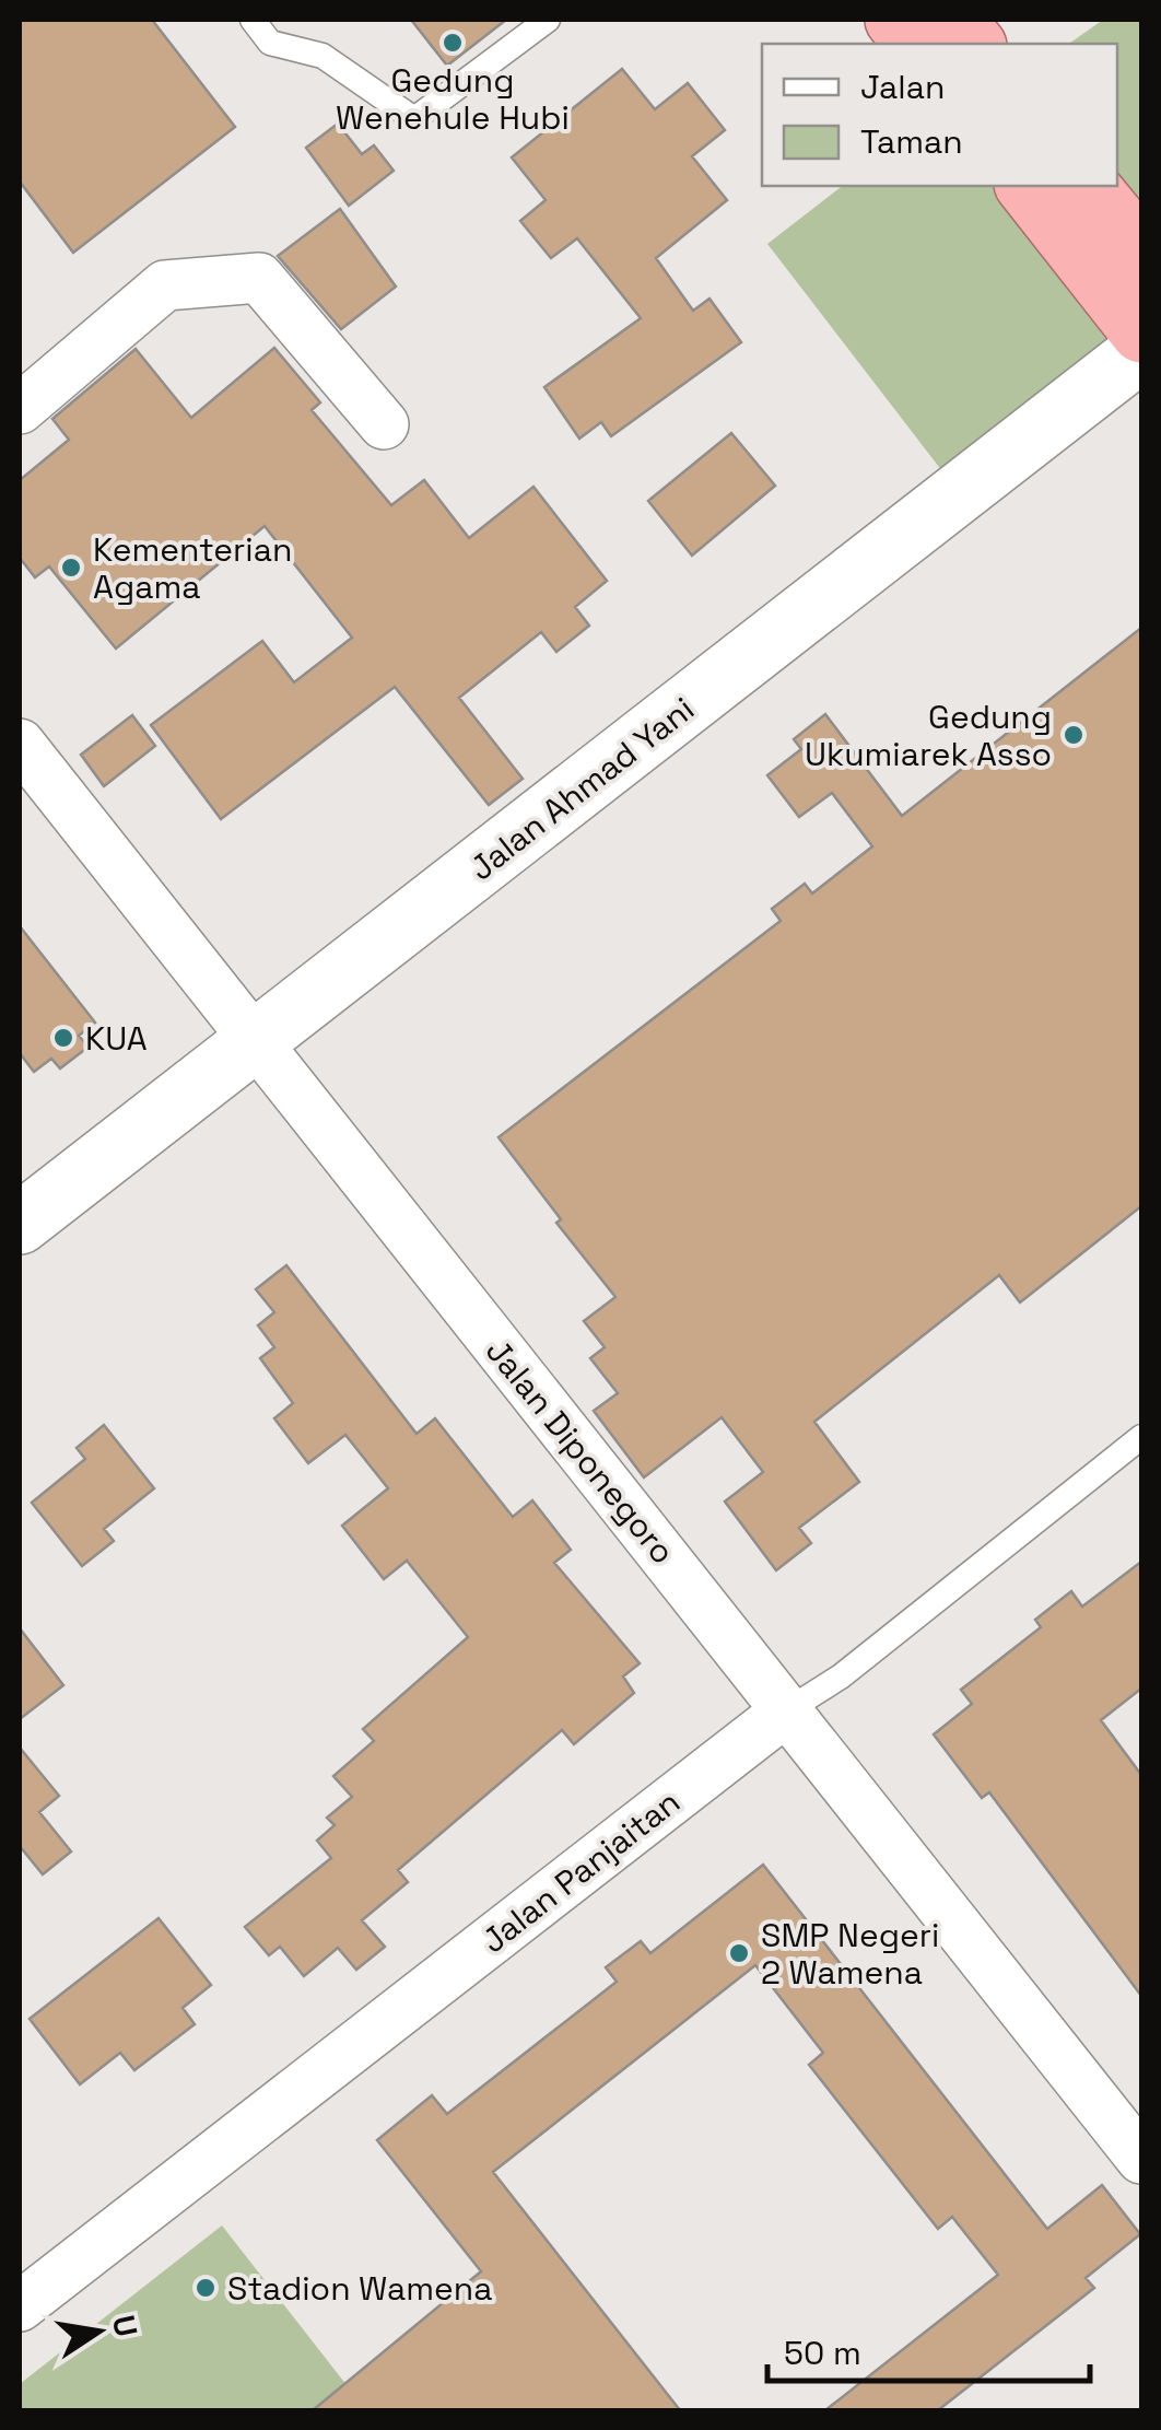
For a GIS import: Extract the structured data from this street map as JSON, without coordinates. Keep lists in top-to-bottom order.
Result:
{
  "streets": {
    "main road": ["Jalan Ahmad Yani"],
    "street": ["Jalan Diponegoro", "Jalan Panjaitan"]
  },
  "crossings": [
    ["Jalan Ahmad Yani", "Jalan Diponegoro"],
    ["Jalan Diponegoro", "Jalan Panjaitan"]
  ],
  "places": [
    "Gedung Wenehule Hubi",
    "Kementerian Agama",
    "Gedung Ukumiarek Asso",
    "KUA",
    "SMP Negeri 2 Wamena",
    "Stadion Wamena"
  ],
  "legend": ["Jalan", "Taman"],
  "scale_bar": "50 m",
  "north": "right"
}
